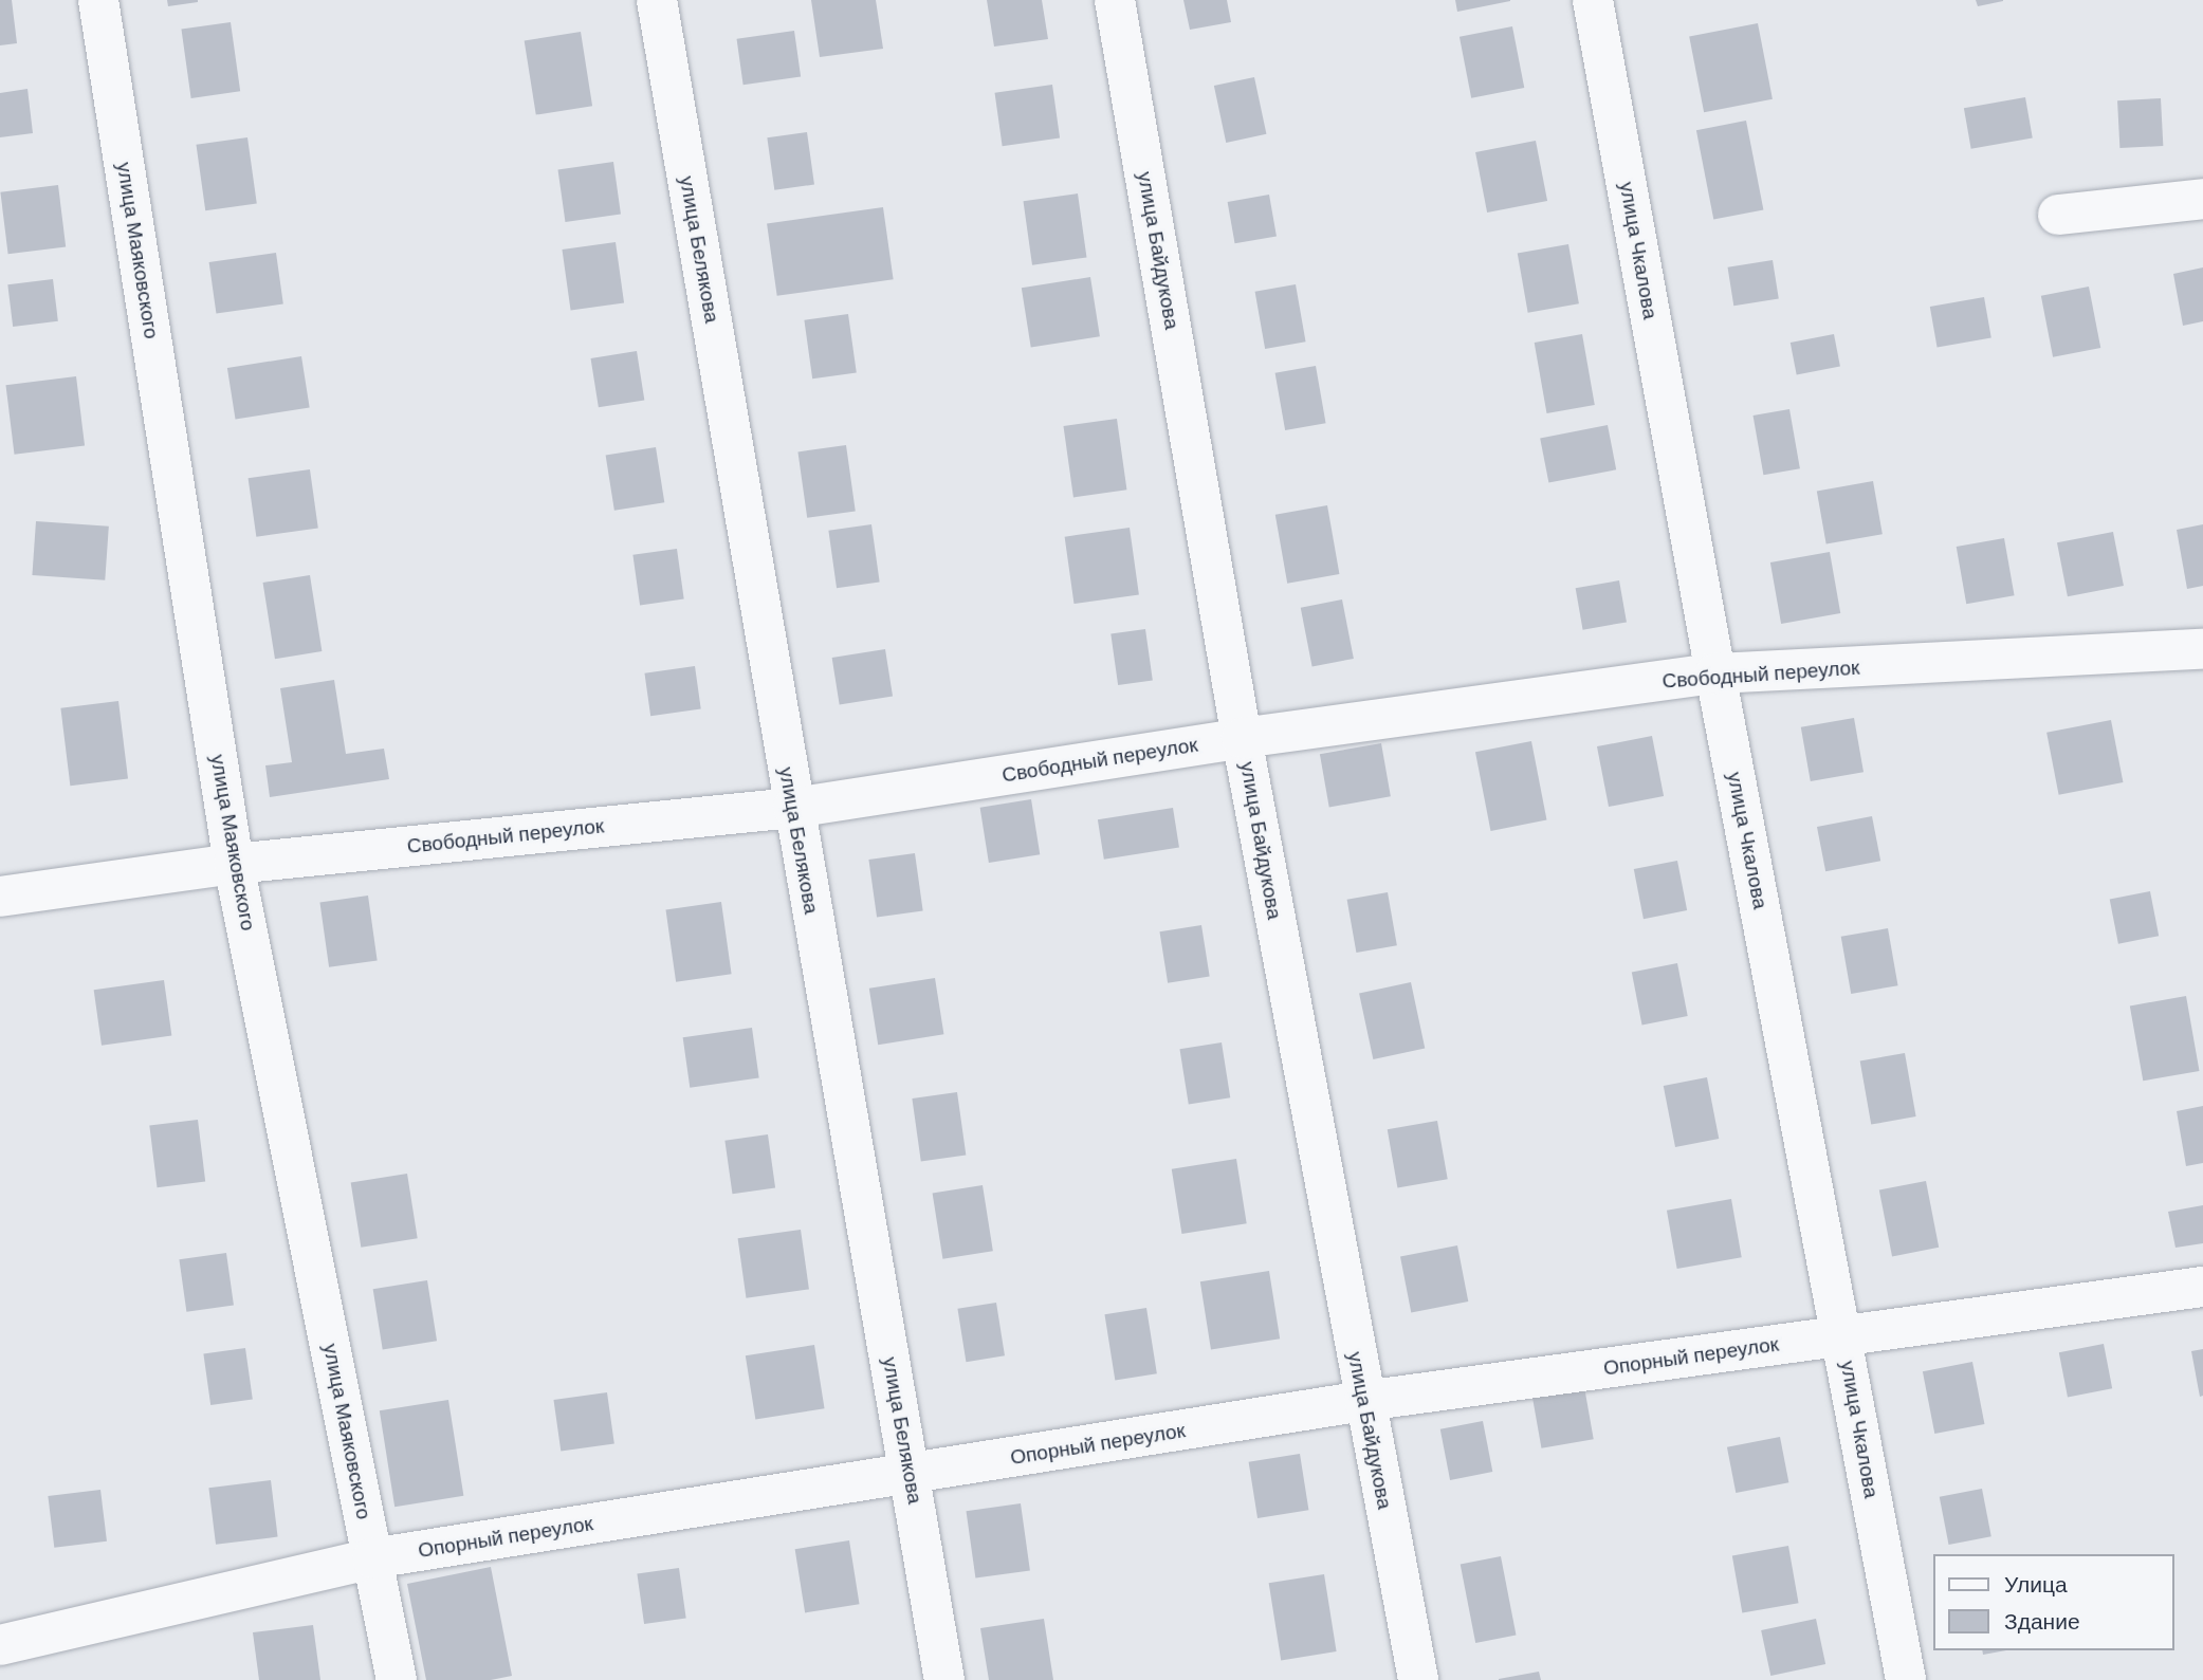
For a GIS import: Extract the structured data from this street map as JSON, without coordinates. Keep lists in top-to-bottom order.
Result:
{
  "streets": {
    "street": [
      "улица Белякова",
      "улица Маяковского",
      "улица Байдукова",
      "улица Чкалова",
      "Свободный переулок",
      "Опорный переулок"
    ]
  },
  "crossings": [
    ["улица Белякова", "Свободный переулок"],
    ["улица Белякова", "Опорный переулок"],
    ["улица Маяковского", "Свободный переулок"],
    ["улица Маяковского", "Опорный переулок"],
    ["улица Байдукова", "Свободный переулок"],
    ["улица Байдукова", "Опорный переулок"],
    ["улица Чкалова", "Свободный переулок"],
    ["улица Чкалова", "Опорный переулок"]
  ],
  "legend": ["Улица", "Здание"]
}
